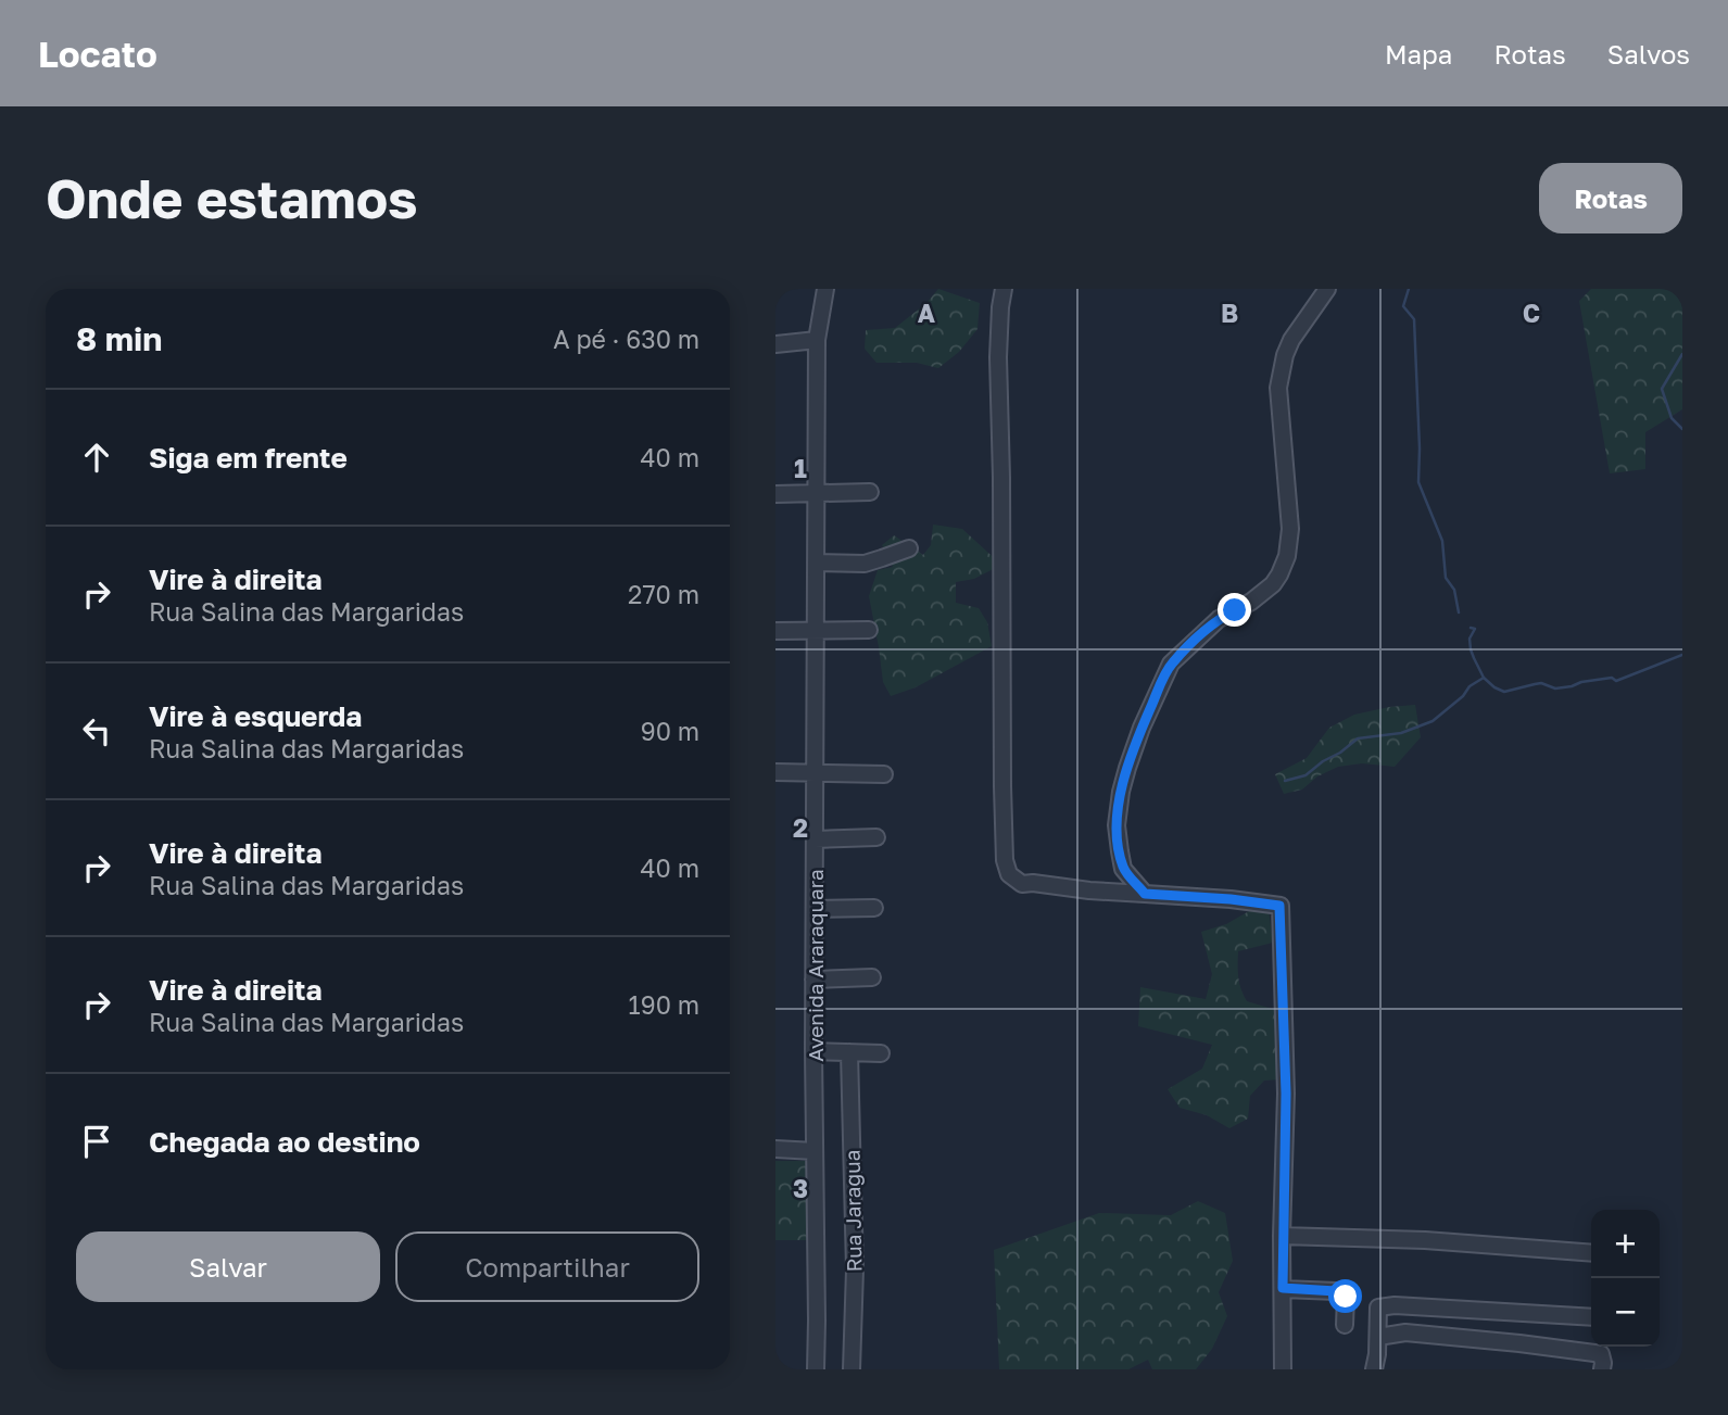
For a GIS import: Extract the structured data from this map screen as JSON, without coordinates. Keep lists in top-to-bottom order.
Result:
{
  "streets": {
    "street": ["Avenida Araraquara", "Rua Jaragua"]
  },
  "page": {
    "header": "Locato",
    "nav": ["Mapa", "Rotas", "Salvos"],
    "buttons": [
      "Rotas",
      ["Salvar", "Compartilhar"]
    ],
    "title": "Onde estamos",
    "heading": ["8 min", "A pé · 630 m"],
    "list": [
      ["Siga em frente", "40 m"],
      ["Vire à direita", "Rua Salina das Margaridas", "270 m"],
      ["Vire à esquerda", "Rua Salina das Margaridas", "90 m"],
      ["Vire à direita", "Rua Salina das Margaridas", "40 m"],
      ["Vire à direita", "Rua Salina das Margaridas", "190 m"],
      "Chegada ao destino"
    ],
    "map_buttons": ["+", "−"]
  },
  "grid": {
    "columns": ["A", "B", "C"],
    "rows": ["1", "2", "3"]
  }
}
